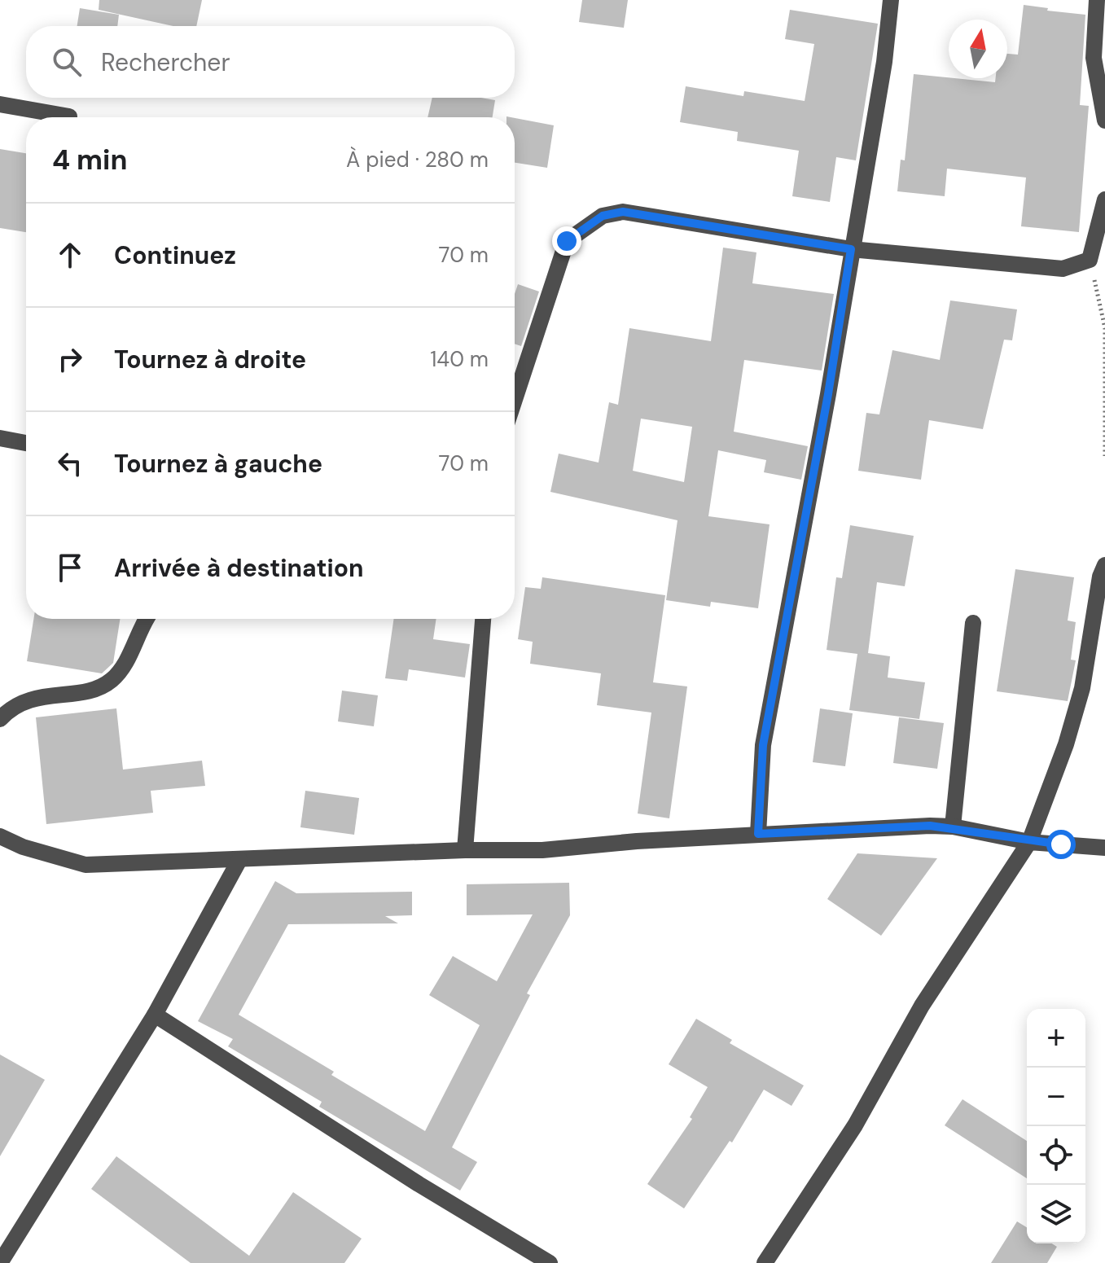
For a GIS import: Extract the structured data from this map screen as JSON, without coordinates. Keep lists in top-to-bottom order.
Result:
{
  "north": "top",
  "page": {
    "search": "Rechercher",
    "heading": ["4 min", "À pied · 280 m"],
    "list": [
      ["Continuez", "70 m"],
      ["Tournez à droite", "140 m"],
      ["Tournez à gauche", "70 m"],
      "Arrivée à destination"
    ],
    "map_buttons": ["+", "−"]
  }
}
